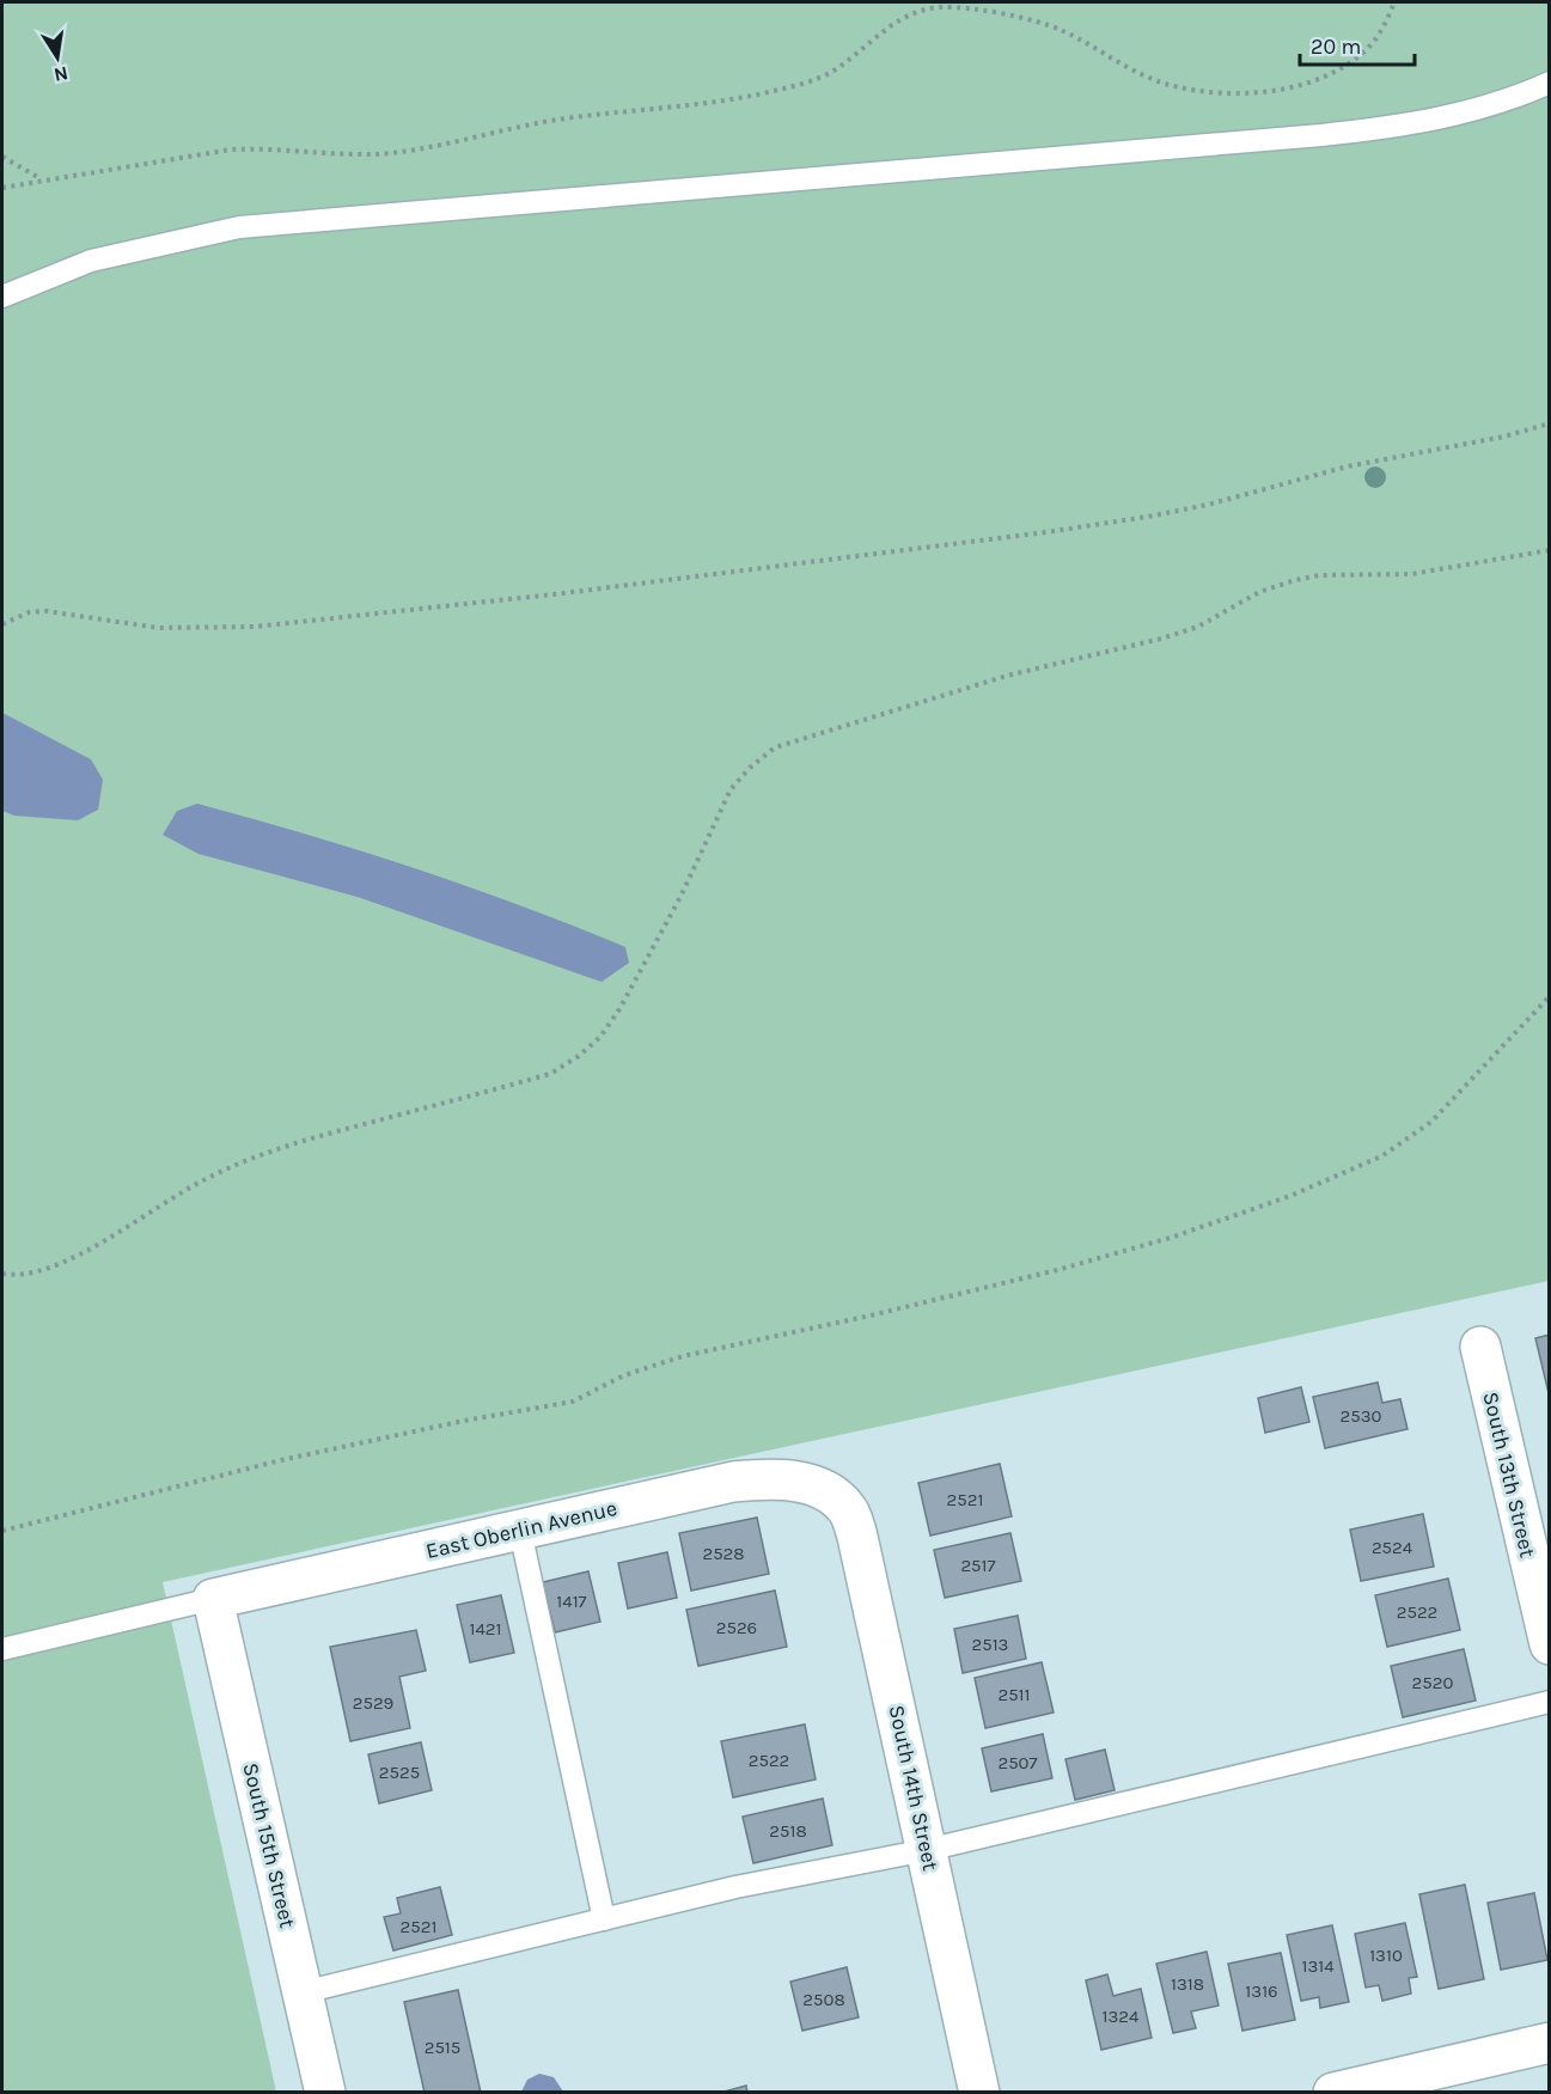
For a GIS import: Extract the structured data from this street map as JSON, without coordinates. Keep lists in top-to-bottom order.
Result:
{
  "streets": {
    "street": [
      "South 13th Street",
      "East Oberlin Avenue",
      "South 14th Street",
      "South 15th Street"
    ]
  },
  "crossings": [
    ["East Oberlin Avenue", "South 14th Street"],
    ["East Oberlin Avenue", "South 15th Street"]
  ],
  "house_numbers": [
    "2530",
    "2521",
    "2524",
    "2528",
    "2517",
    "1417",
    "2522",
    "2526",
    "1421",
    "2513",
    "2520",
    "2511",
    "2529",
    "2522",
    "2507",
    "2525",
    "2518",
    "2521",
    "1310",
    "1314",
    "1318",
    "1316",
    "2508",
    "1324",
    "2515"
  ],
  "scale_bar": "20 m",
  "north": "bottom"
}
